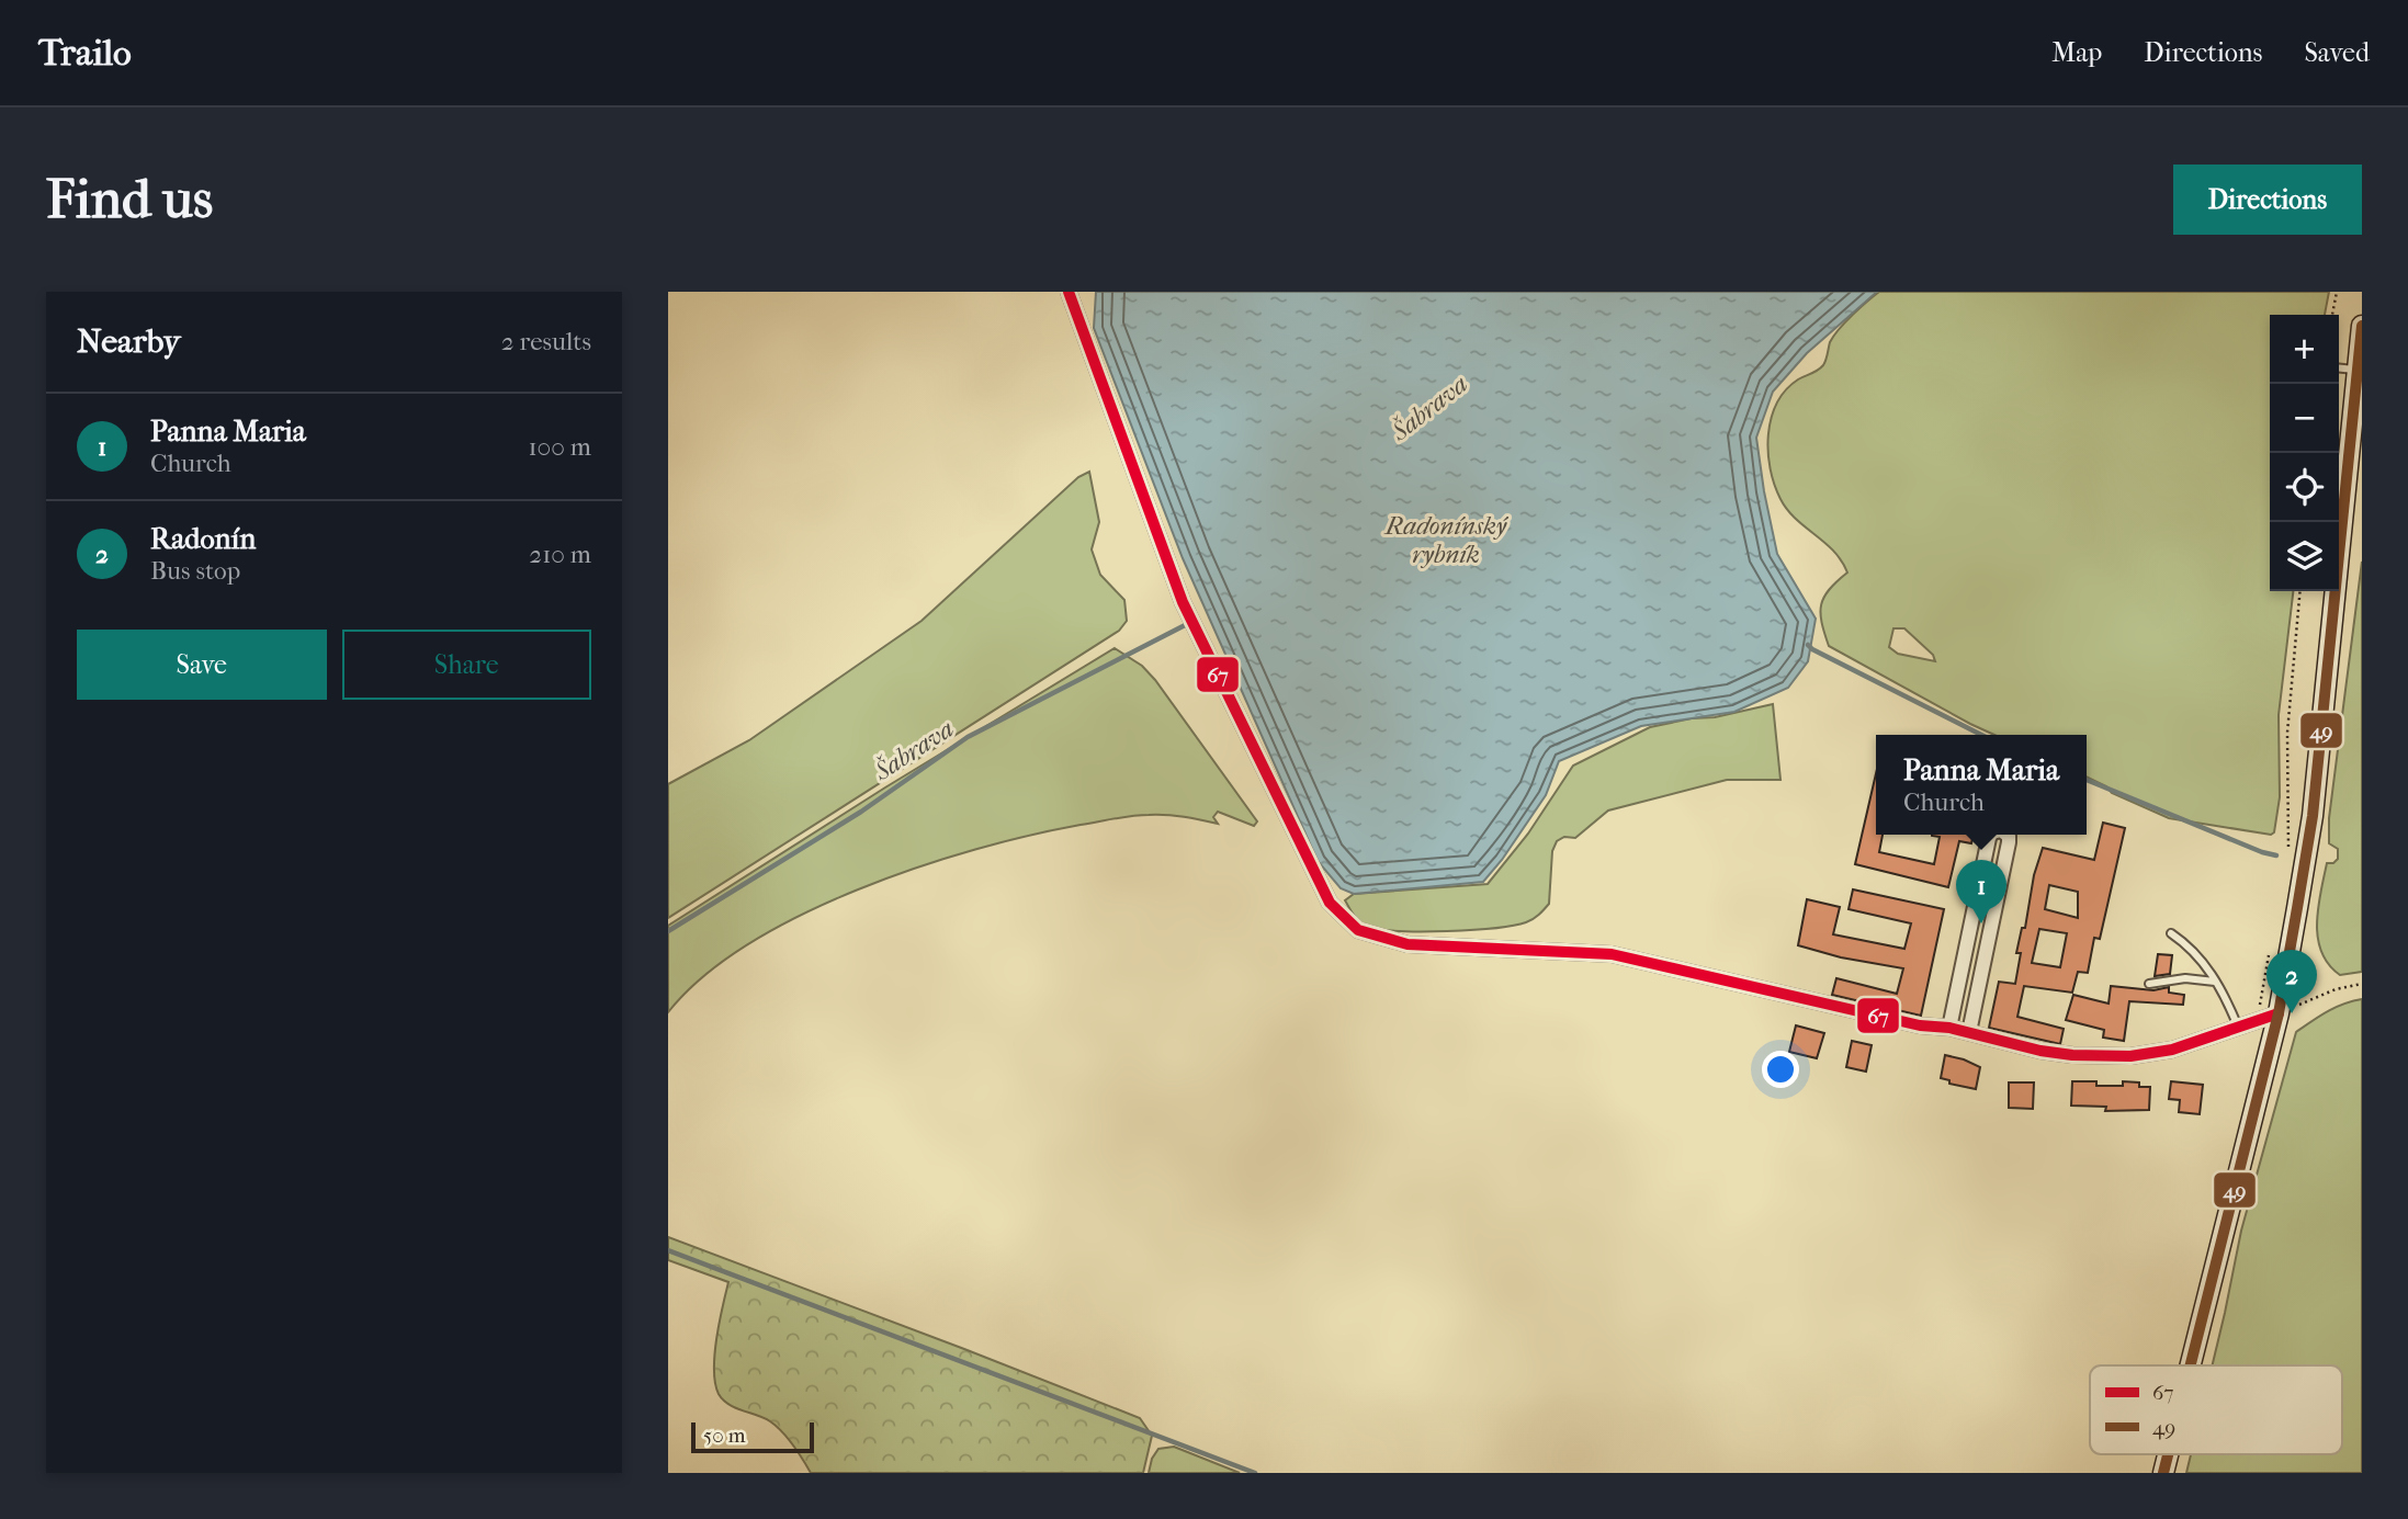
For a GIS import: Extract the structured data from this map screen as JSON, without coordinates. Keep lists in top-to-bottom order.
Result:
{
  "water": ["Šabrava", "Radonínský rybník"],
  "lines": ["transit line 67", "transit line 49"],
  "legend": ["67", "49"],
  "scale_bar": "50 m",
  "page": {
    "header": "Trailo",
    "nav": ["Map", "Directions", "Saved"],
    "buttons": [
      "Directions",
      ["Save", "Share"]
    ],
    "title": "Find us",
    "heading": ["Nearby", "2 results"],
    "map_buttons": ["+", "−"],
    "list": [
      {
        "mark": "1",
        "name": "Panna Maria",
        "note": "Church",
        "value": "100 m"
      },
      {
        "mark": "2",
        "name": "Radonín",
        "note": "Bus stop",
        "value": "210 m"
      }
    ],
    "popup": ["Panna Maria", "Church"],
    "pins": ["1", "2"],
    "scale": "50 m"
  }
}
